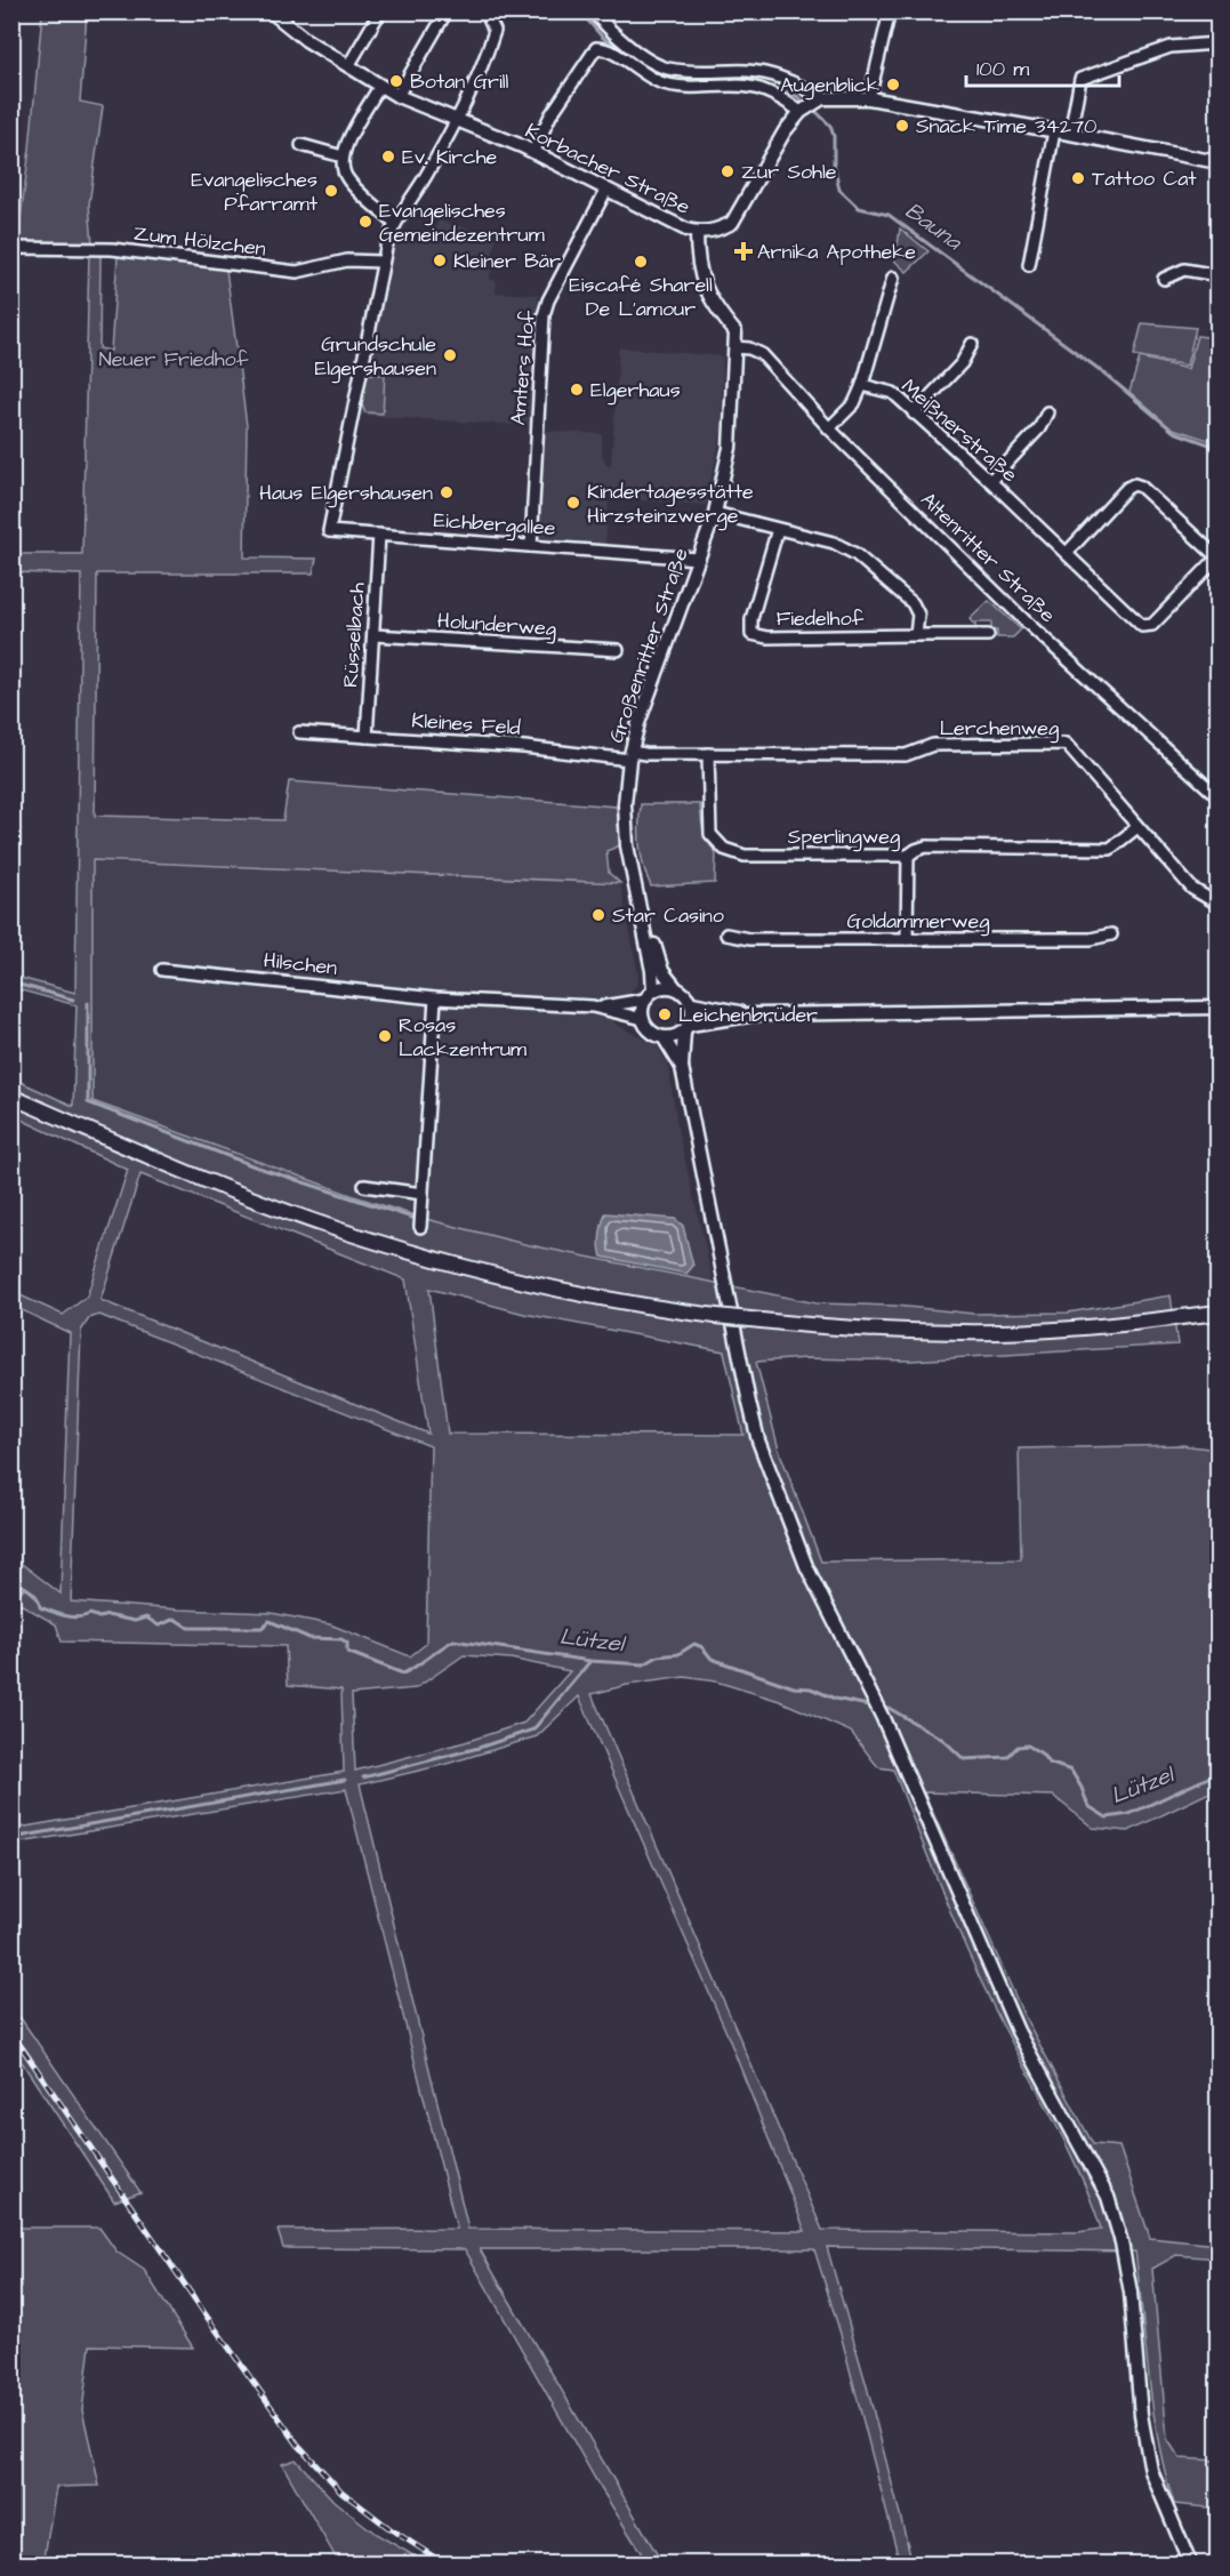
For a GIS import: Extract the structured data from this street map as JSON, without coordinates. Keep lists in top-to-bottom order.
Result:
{
  "streets": {
    "street": [
      "Korbacher Straße",
      "Zum Hölzchen",
      "Amters Hof",
      "Meißnerstraße",
      "Eichbergallee",
      "Altenritter Straße",
      "Fiedelhof",
      "Holunderweg",
      "Rüsselbach",
      "Großenritter Straße",
      "Kleines Feld",
      "Lerchenweg",
      "Sperlingweg",
      "Goldammerweg",
      "Hilschen"
    ]
  },
  "crossings": [
    ["Korbacher Straße", "Amters Hof"],
    ["Korbacher Straße", "Großenritter Straße"],
    ["Zum Hölzchen", "Eichbergallee"],
    ["Amters Hof", "Eichbergallee"],
    ["Eichbergallee", "Rüsselbach"],
    ["Eichbergallee", "Großenritter Straße"],
    ["Altenritter Straße", "Großenritter Straße"],
    ["Holunderweg", "Rüsselbach"],
    ["Rüsselbach", "Kleines Feld"],
    ["Großenritter Straße", "Kleines Feld"],
    ["Großenritter Straße", "Lerchenweg"],
    ["Großenritter Straße", "Hilschen"],
    ["Kleines Feld", "Lerchenweg"],
    ["Lerchenweg", "Sperlingweg"]
  ],
  "water": ["Bauna", "Lützel"],
  "parks": ["Neuer Friedhof"],
  "places": {
    "other": [
      "Botan Grill",
      "Augenblick",
      "Snack Time 34270",
      "Ev. Kirche",
      "Zur Sohle",
      "Tattoo Cat",
      "Evangelisches Pfarramt",
      "Evangelisches Gemeindezentrum",
      "Kleiner Bär",
      "Eiscafé Sharell De L‘amour",
      "Grundschule Elgershausen",
      "Elgerhaus",
      "Haus Elgershausen",
      "Kindertagesstätte Hirzsteinzwerge",
      "Star Casino",
      "Leichenbrüder",
      "Rosas Lackzentrum"
    ],
    "health": ["Arnika Apotheke"]
  },
  "scale_bar": "100 m"
}
